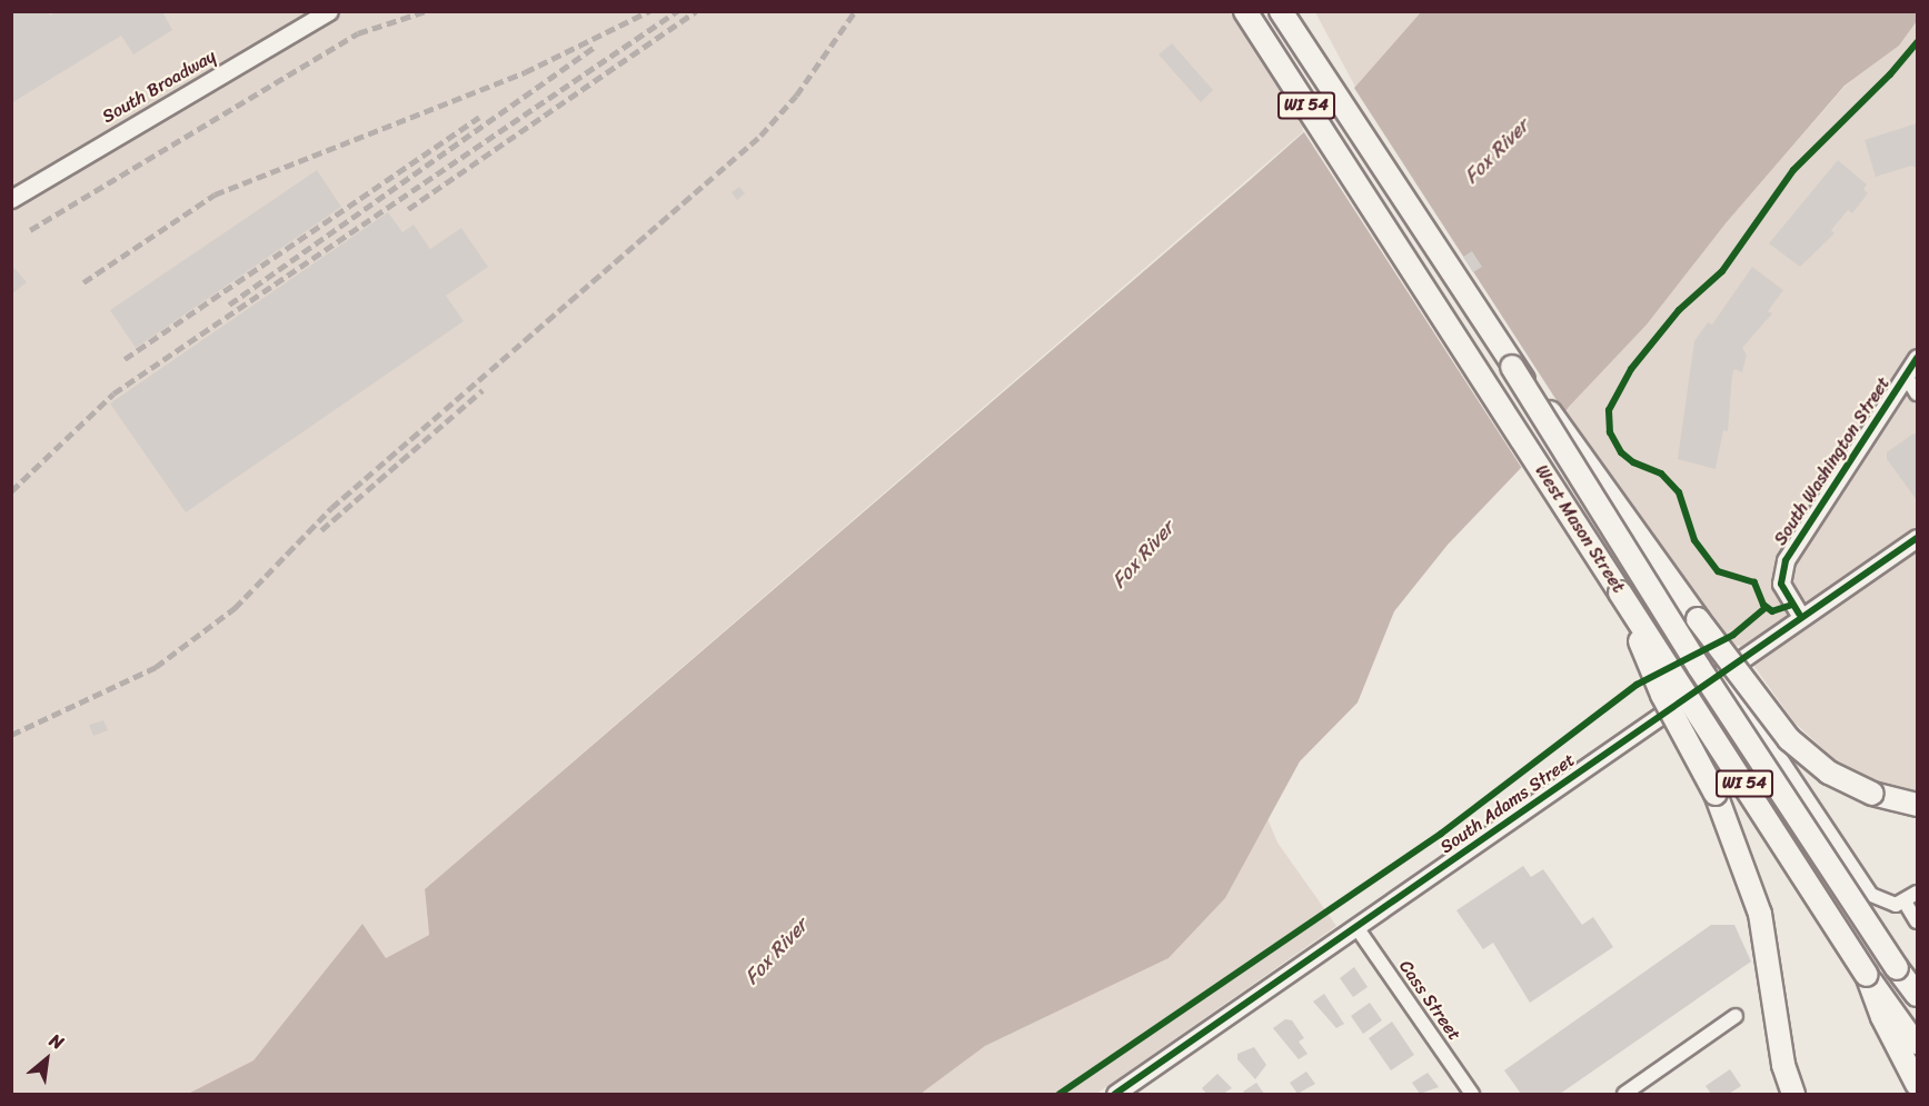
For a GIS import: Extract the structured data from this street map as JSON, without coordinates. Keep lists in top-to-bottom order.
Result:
{
  "streets": {
    "main road": ["WI 54", "West Mason Street"],
    "street": [
      "South Broadway",
      "South Washington Street",
      "South Adams Street",
      "Cass Street"
    ]
  },
  "crossings": [
    ["WI 54", "West Mason Street"],
    ["South Washington Street", "South Adams Street"],
    ["South Adams Street", "Cass Street"]
  ],
  "water": ["Fox River"],
  "north": "top right"
}
